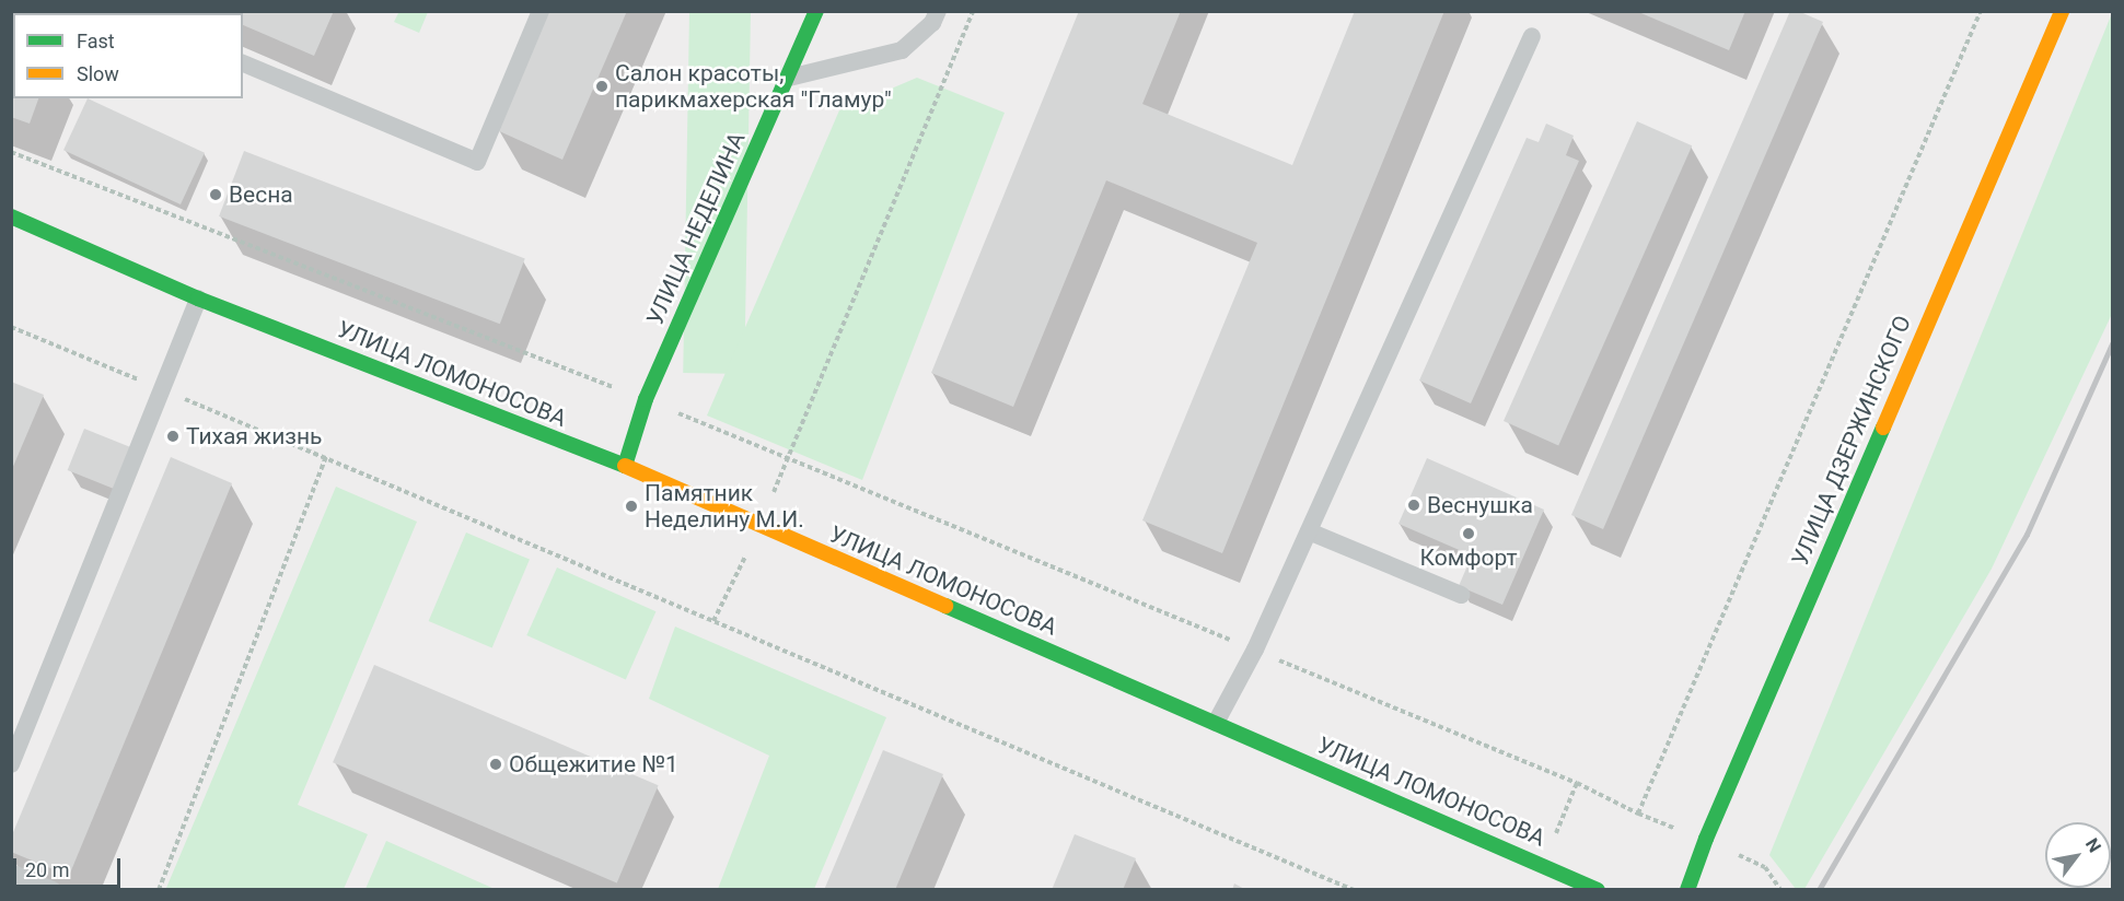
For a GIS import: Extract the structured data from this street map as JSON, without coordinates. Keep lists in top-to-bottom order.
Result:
{
  "streets": {
    "street": ["УЛИЦА НЕДЕЛИНА", "УЛИЦА ЛОМОНОСОВА", "УЛИЦА ДЗЕРЖИНСКОГО"]
  },
  "crossings": [
    ["УЛИЦА НЕДЕЛИНА", "УЛИЦА ЛОМОНОСОВА"]
  ],
  "places": [
    "Салон красоты, парикмахерская \"Гламур\"",
    "Весна",
    "Тихая жизнь",
    "Веснушка",
    "Памятник Неделину М.И.",
    "Комфорт",
    "Общежитие №1"
  ],
  "legend": ["Fast", "Slow"],
  "scale_bar": "20 m",
  "north": "top right"
}
